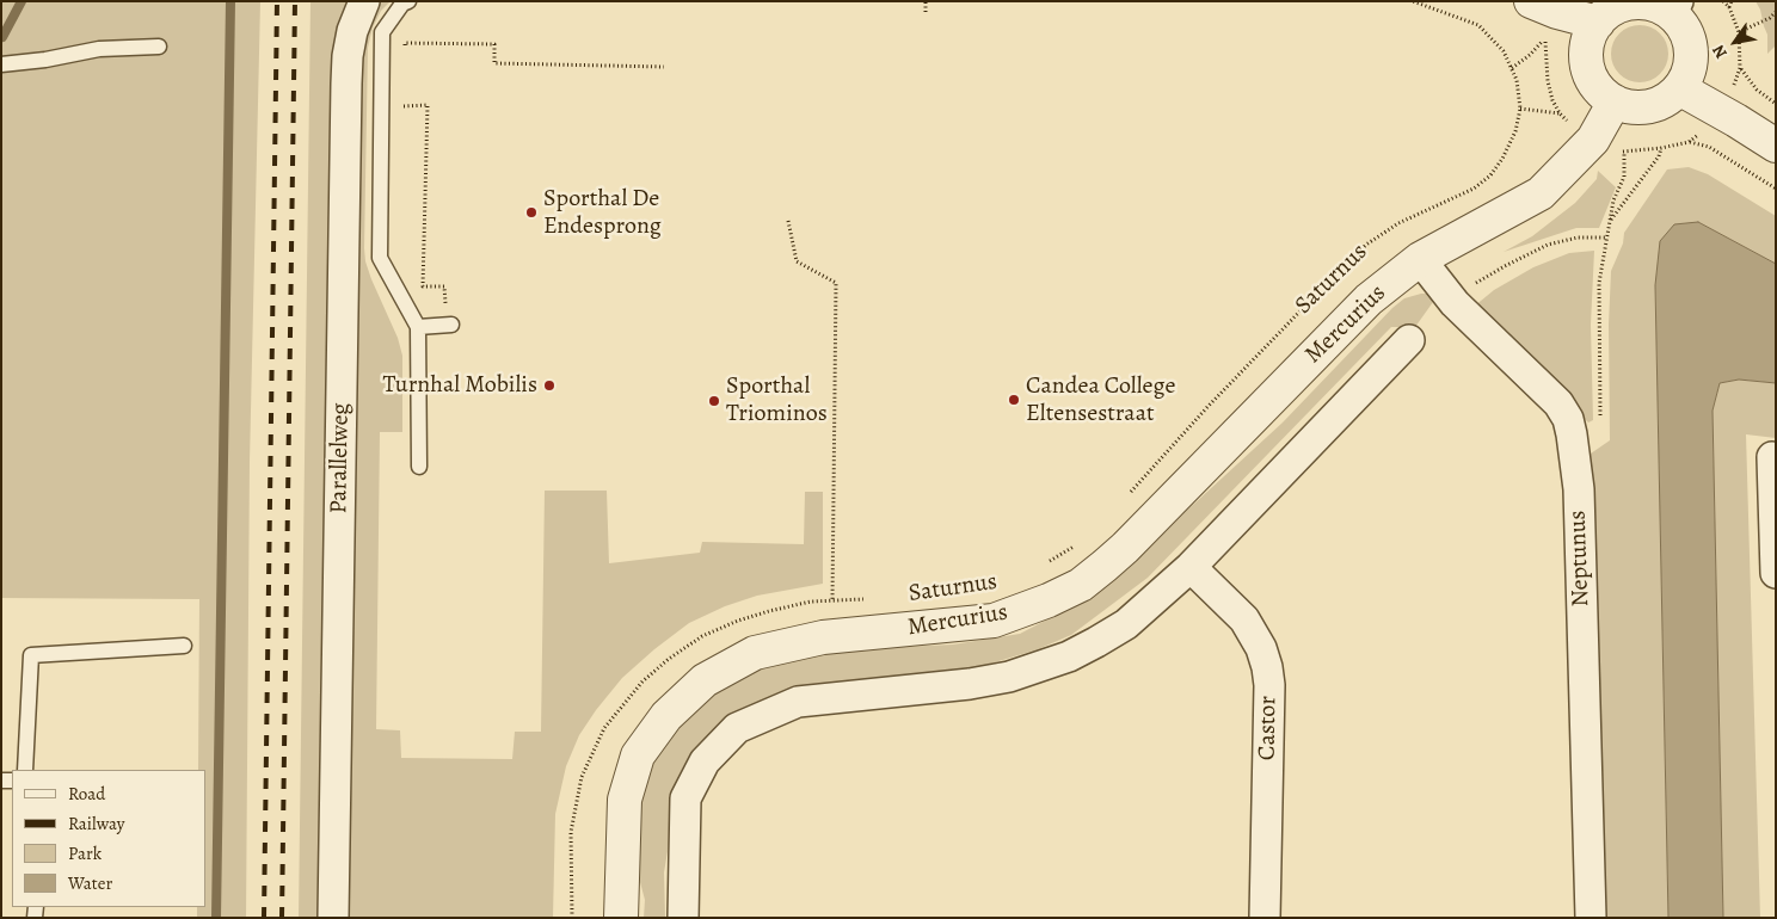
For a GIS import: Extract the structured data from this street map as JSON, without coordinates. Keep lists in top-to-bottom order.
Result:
{
  "streets": {
    "street": [
      "Mercurius",
      "Parallelweg",
      "Neptunus",
      "Castor"
    ],
    "path": ["Saturnus"]
  },
  "crossings": [
    ["Mercurius", "Neptunus"]
  ],
  "places": [
    "Sporthal De Endesprong",
    "Turnhal Mobilis",
    "Candea College Eltensestraat",
    "Sporthal Triominos"
  ],
  "legend": [
    "Road",
    "Railway",
    "Park",
    "Water"
  ],
  "north": "bottom left"
}
